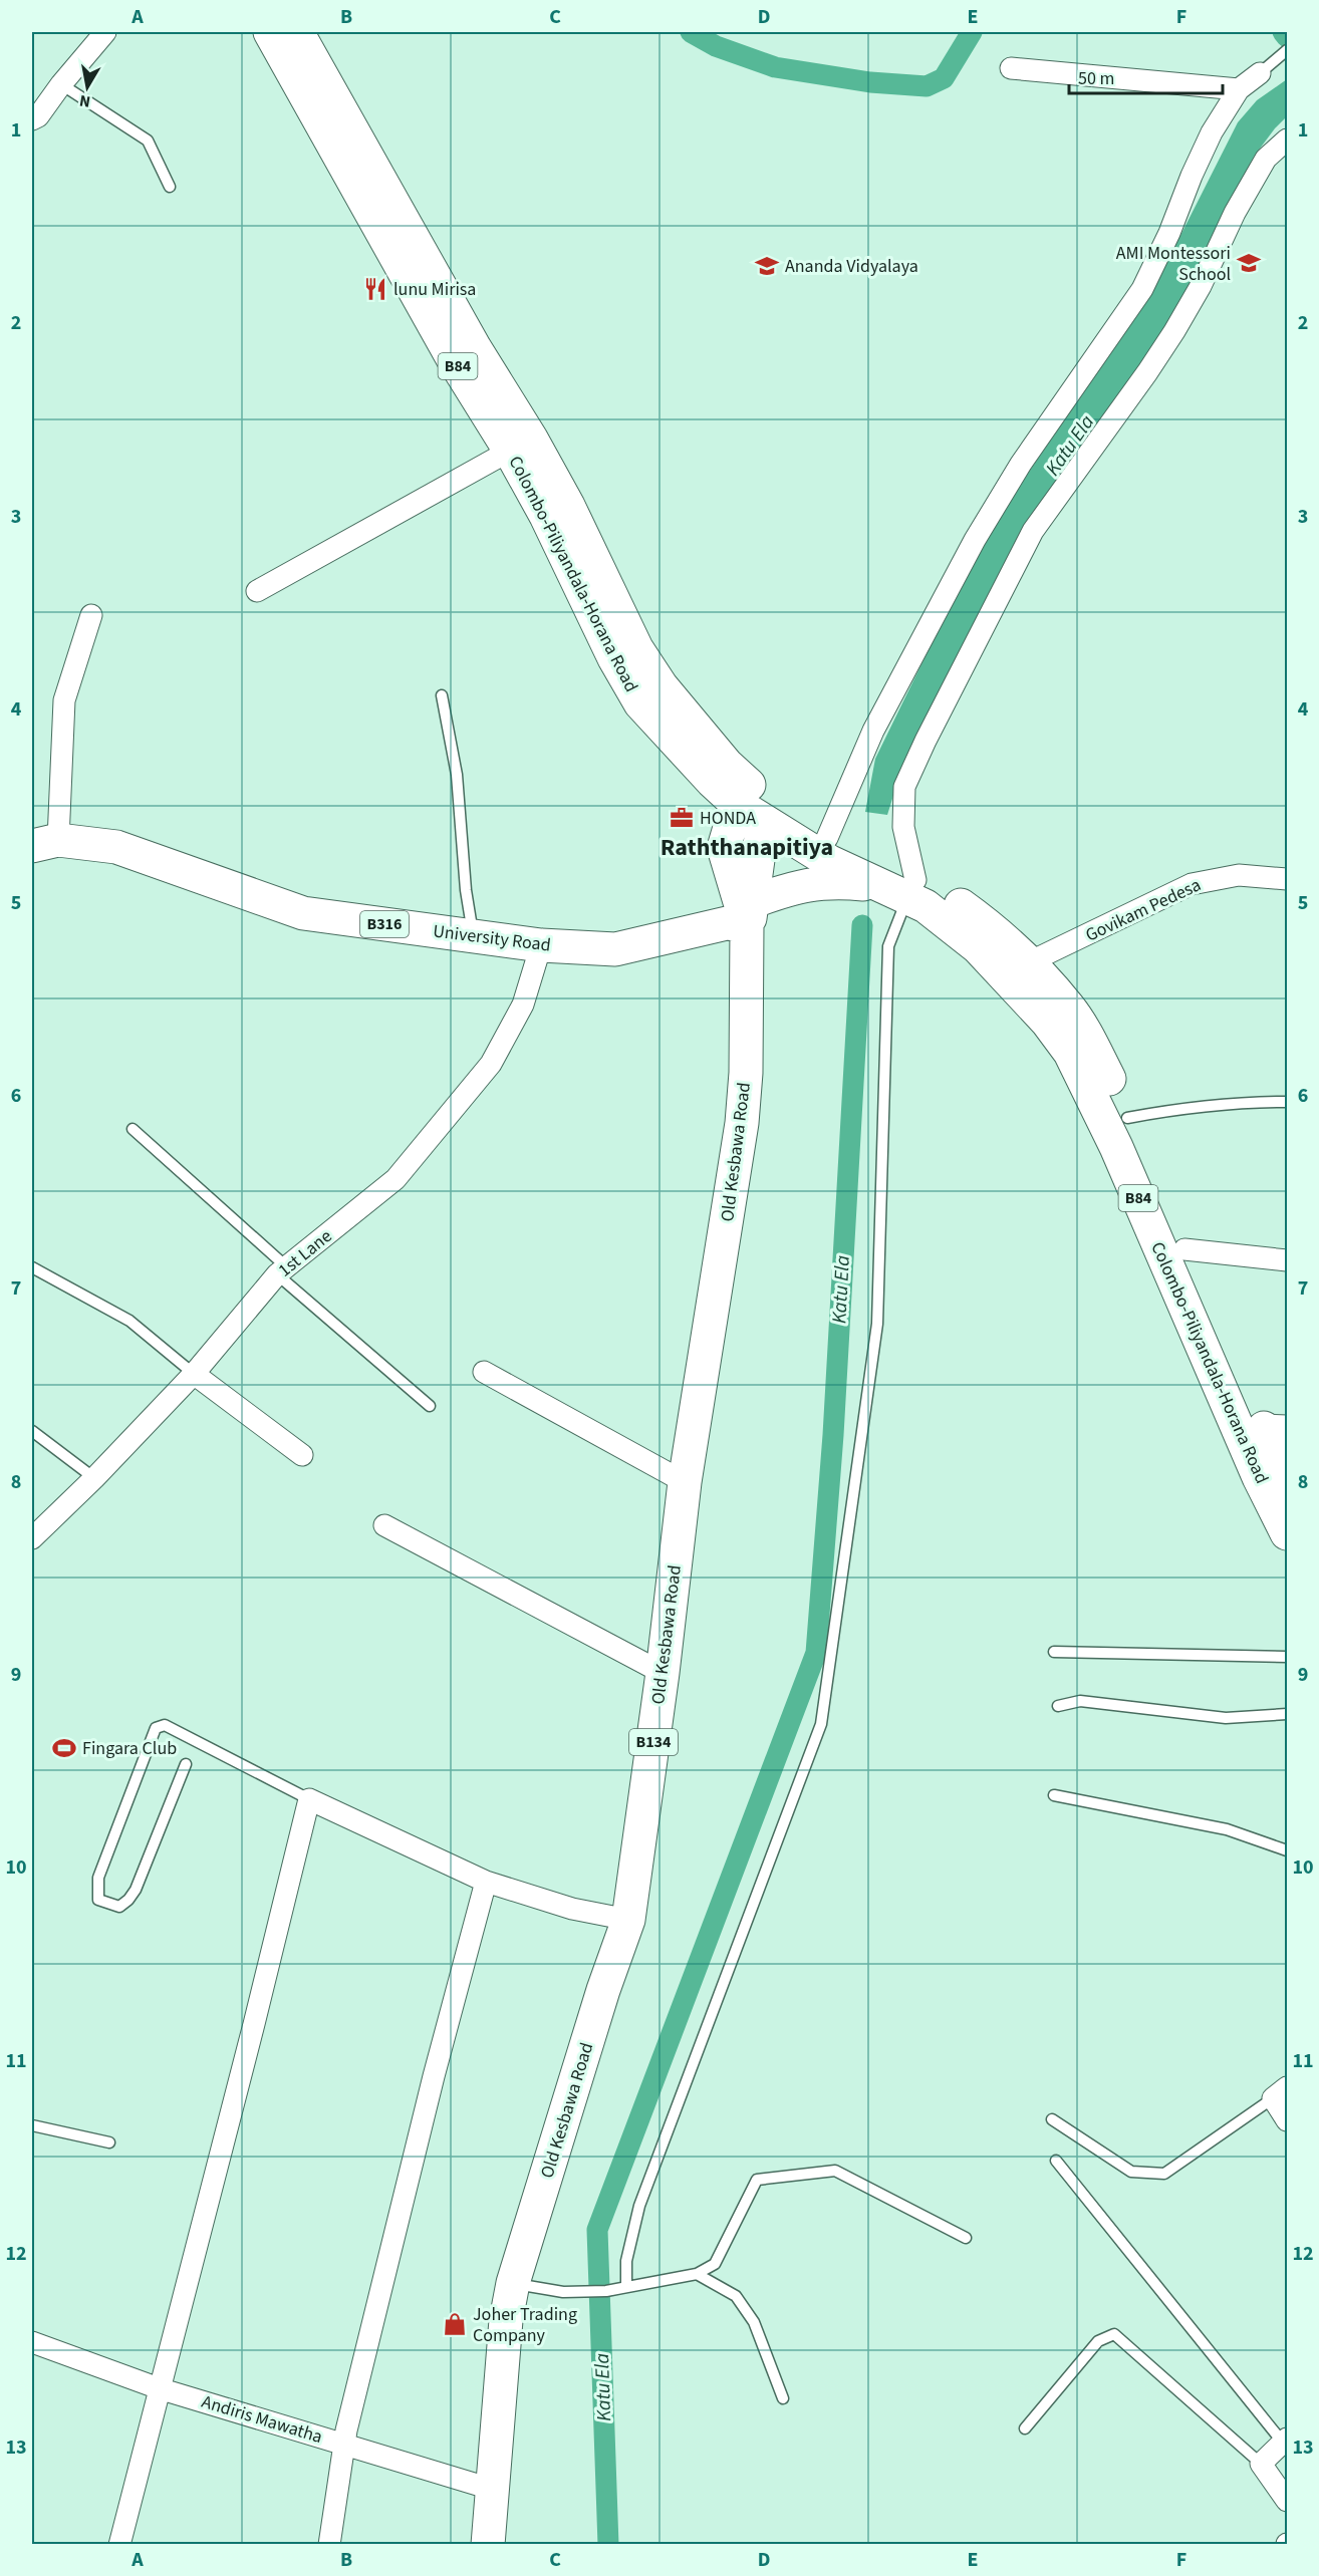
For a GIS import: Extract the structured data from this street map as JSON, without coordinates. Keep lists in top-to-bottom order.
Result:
{
  "streets": {
    "main road": [
      "B84",
      "Colombo-Piliyandala-Horana Road",
      "B316",
      "University Road",
      "Old Kesbawa Road",
      "B134"
    ],
    "street": ["Govikam Pedesa", "1st Lane", "Andiris Mawatha"]
  },
  "crossings": [
    ["Colombo-Piliyandala-Horana Road", "Govikam Pedesa"],
    ["Colombo-Piliyandala-Horana Road", "University Road"],
    ["Colombo-Piliyandala-Horana Road", "Old Kesbawa Road"],
    ["University Road", "Old Kesbawa Road"],
    ["University Road", "1st Lane"],
    ["Old Kesbawa Road", "Andiris Mawatha"]
  ],
  "districts": ["Raththanapitiya"],
  "water": ["Katu Ela"],
  "places": {
    "school or university": ["AMI Montessori School", "Ananda Vidyalaya"],
    "restaurant": ["lunu Mirisa"],
    "office": ["HONDA"],
    "sports": ["Fingara Club"],
    "shop": ["Joher Trading Company"]
  },
  "scale_bar": "50 m",
  "north": "bottom",
  "grid": {
    "columns": [
      "A",
      "B",
      "C",
      "D",
      "E",
      "F"
    ],
    "rows": [
      "1",
      "2",
      "3",
      "4",
      "5",
      "6",
      "7",
      "8",
      "9",
      "10",
      "11",
      "12",
      "13"
    ]
  }
}
